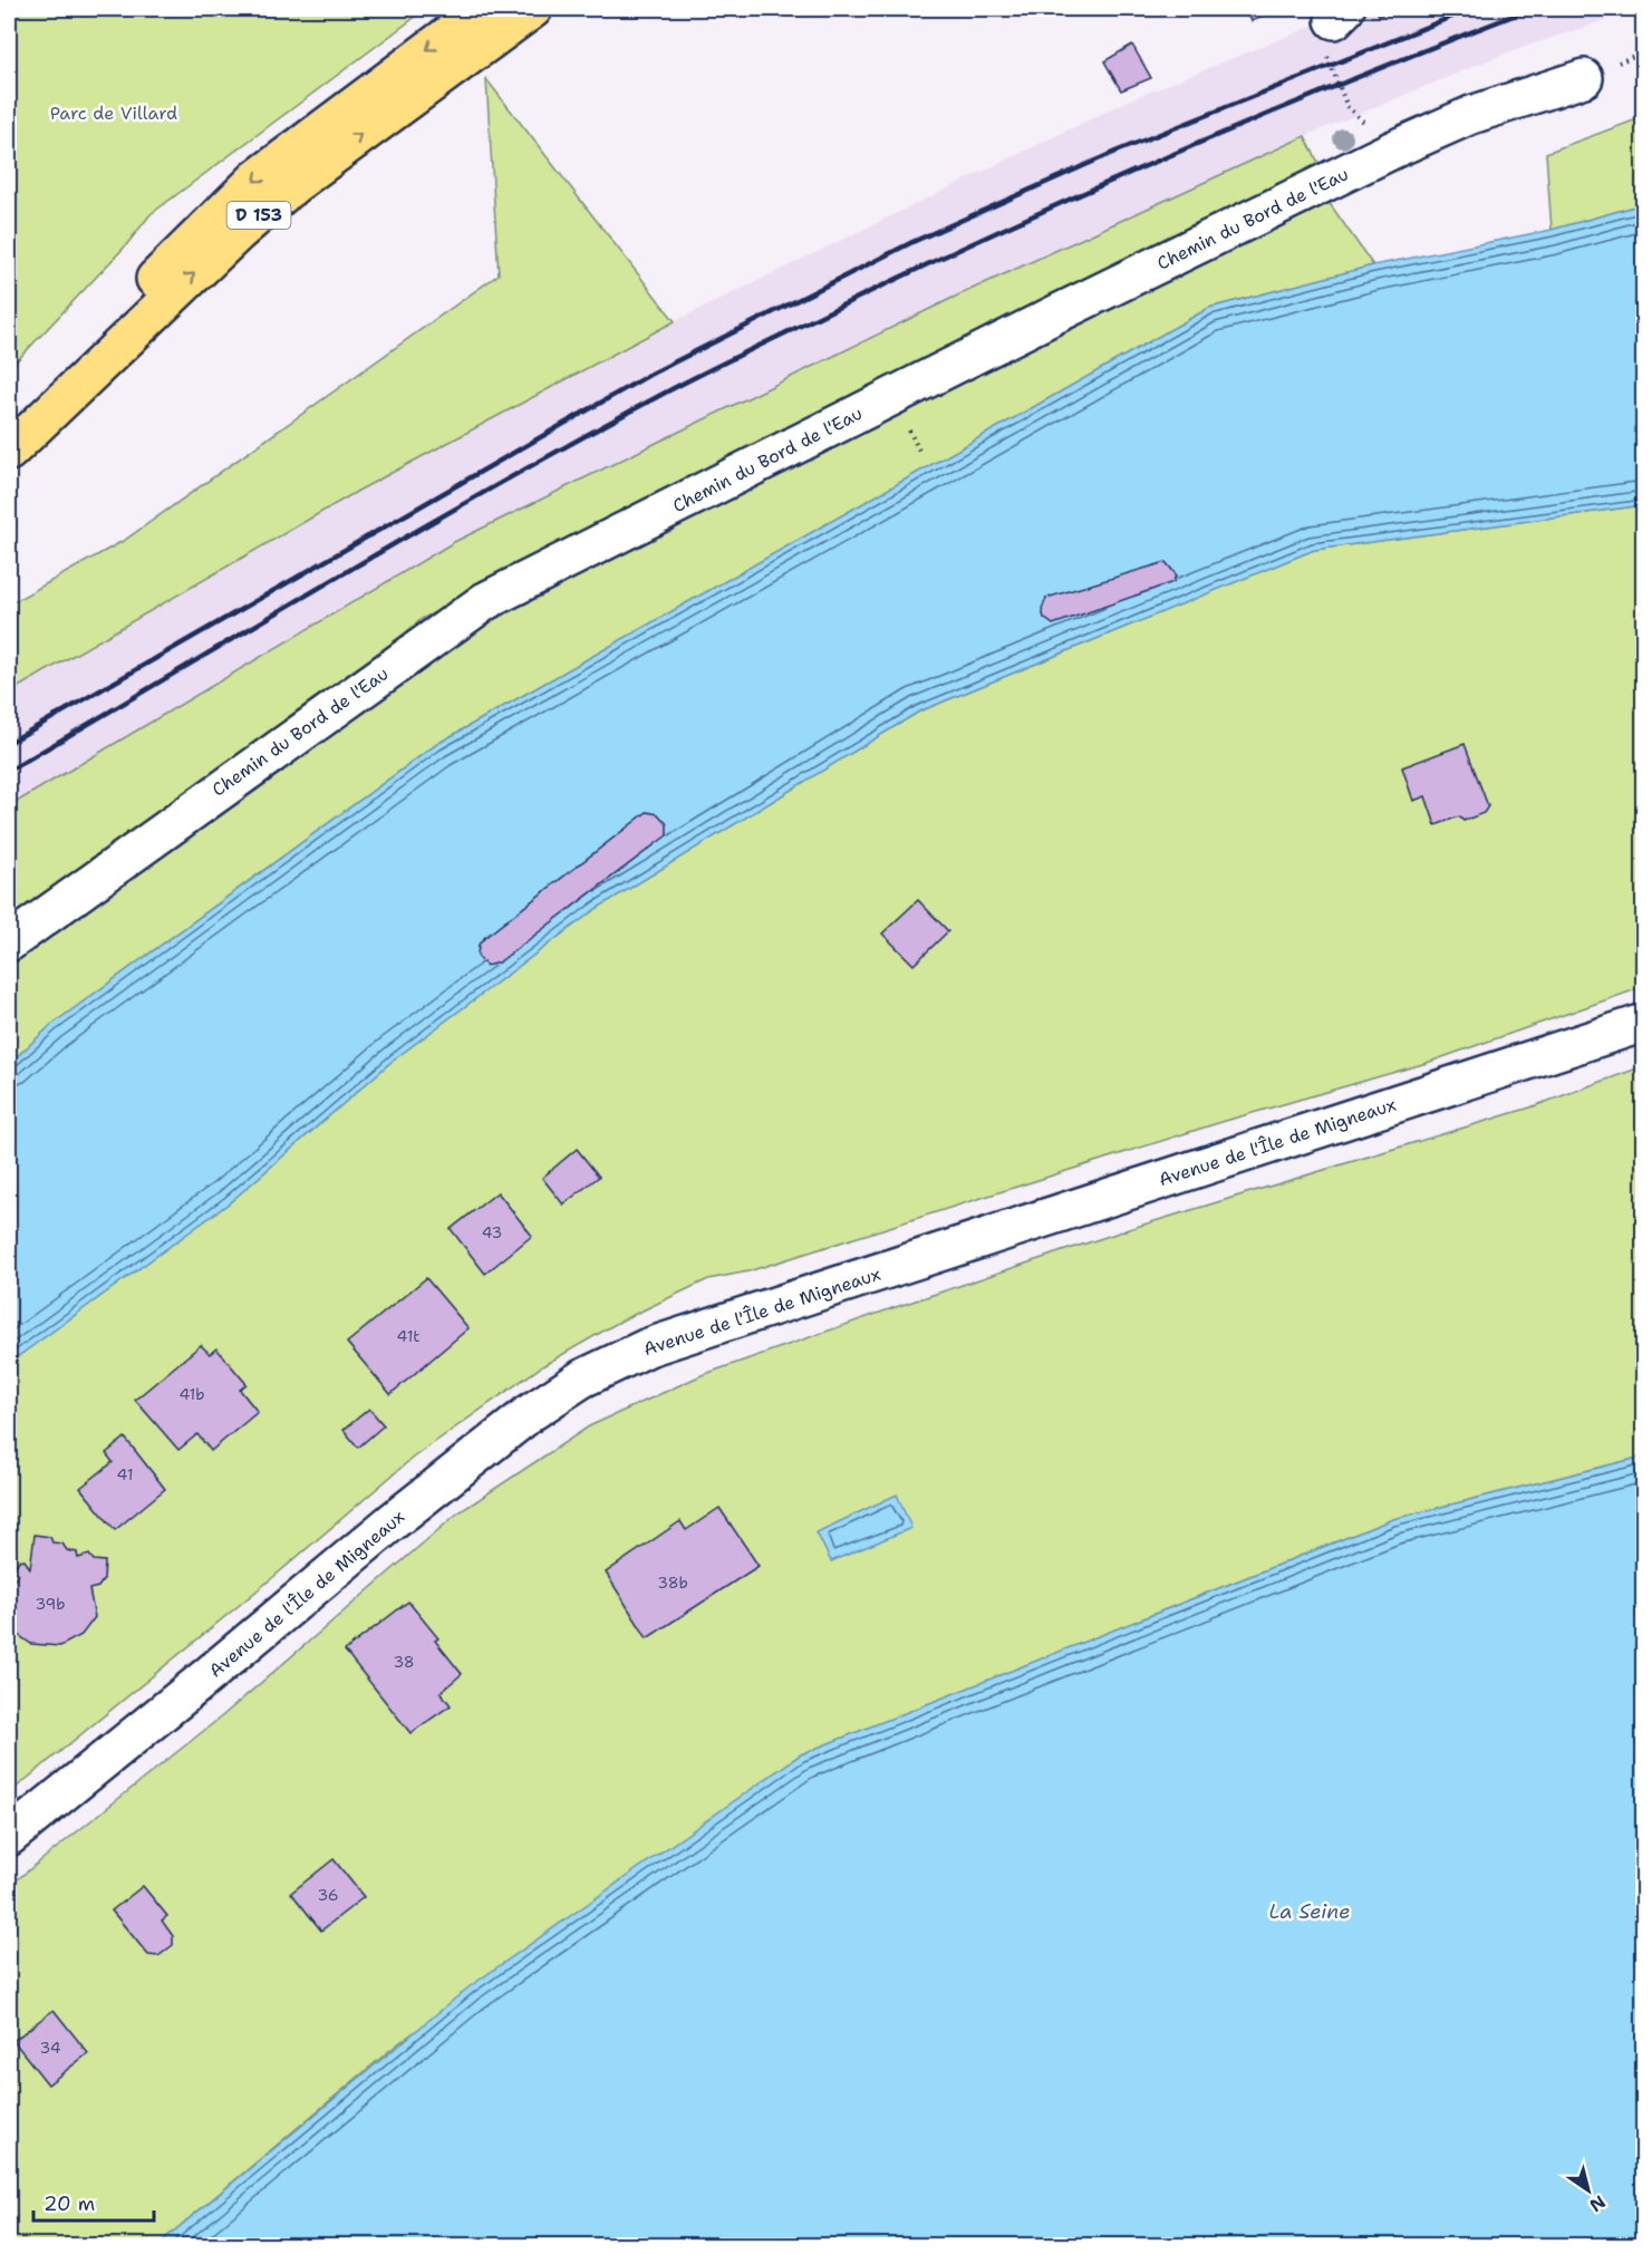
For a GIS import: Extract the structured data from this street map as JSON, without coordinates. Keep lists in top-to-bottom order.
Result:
{
  "streets": {
    "main road": ["D 153"],
    "street": ["Chemin du Bord de l'Eau", "Avenue de l'Île de Migneaux"]
  },
  "water": ["La Seine"],
  "parks": ["Parc de Villard"],
  "house_numbers": [
    "43",
    "41t",
    "41b",
    "41",
    "38b",
    "39b",
    "38",
    "36",
    "34"
  ],
  "scale_bar": "20 m",
  "north": "bottom right"
}
